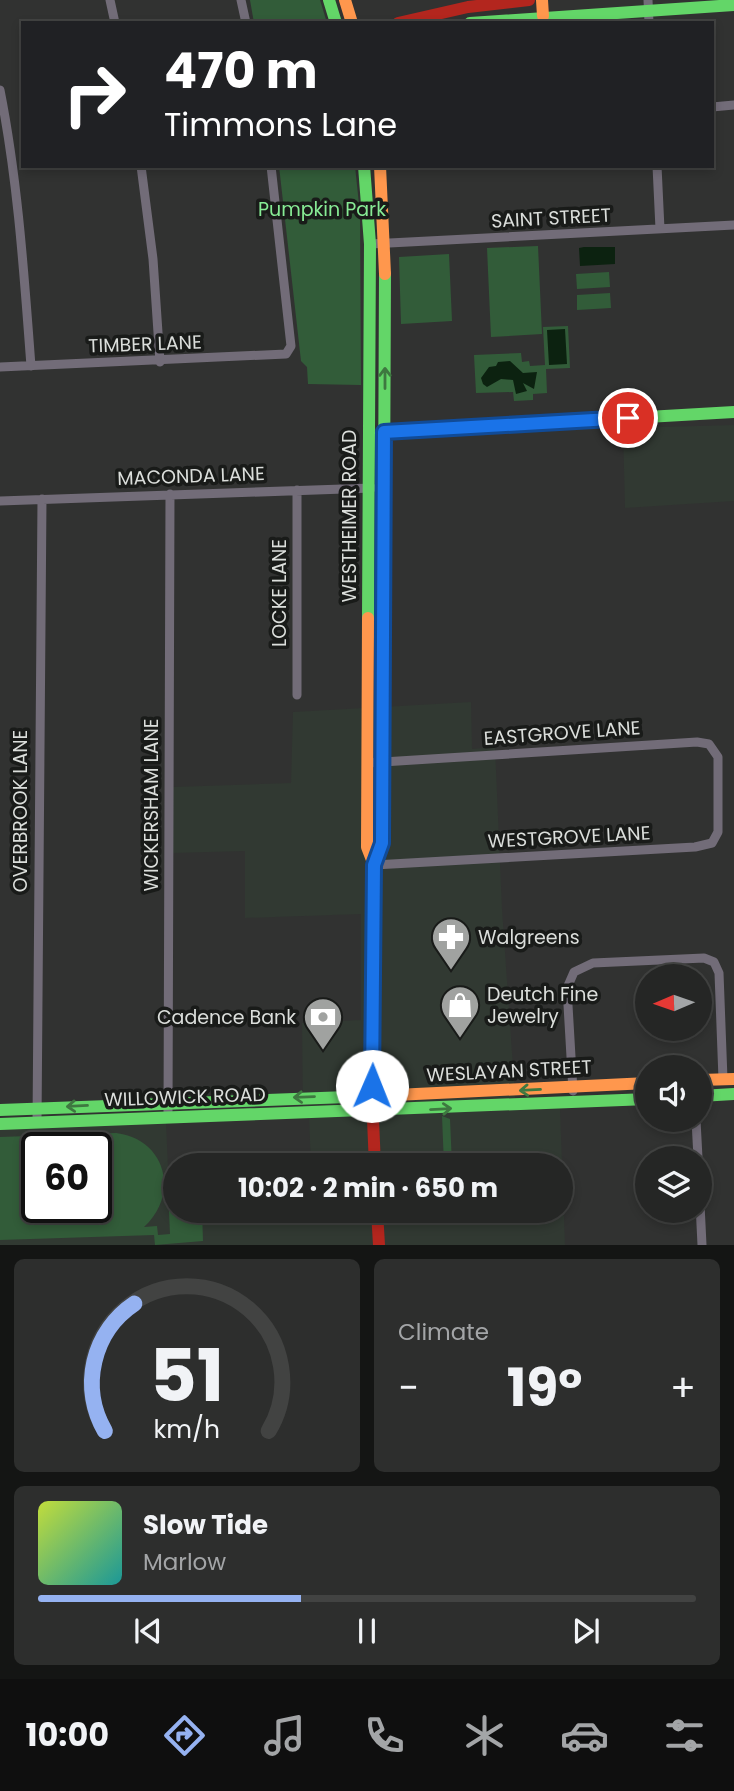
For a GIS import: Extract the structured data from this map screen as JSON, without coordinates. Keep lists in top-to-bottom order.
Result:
{
  "streets": {
    "main road": ["WESTHEIMER ROAD", "WESLAYAN STREET", "WILLOWICK ROAD"],
    "street": [
      "SAINT STREET",
      "TIMBER LANE",
      "MACONDA LANE",
      "LOCKE LANE",
      "EASTGROVE LANE",
      "WICKERSHAM LANE",
      "OVERBROOK LANE",
      "WESTGROVE LANE"
    ]
  },
  "crossings": [
    ["SAINT STREET", "WESTHEIMER ROAD"],
    ["MACONDA LANE", "WESTHEIMER ROAD"],
    ["MACONDA LANE", "LOCKE LANE"],
    ["MACONDA LANE", "WICKERSHAM LANE"],
    ["MACONDA LANE", "OVERBROOK LANE"],
    ["WESTHEIMER ROAD", "EASTGROVE LANE"],
    ["WESTHEIMER ROAD", "WESTGROVE LANE"],
    ["WESTHEIMER ROAD", "WESLAYAN STREET"],
    ["WESTHEIMER ROAD", "WILLOWICK ROAD"],
    ["EASTGROVE LANE", "WESTGROVE LANE"],
    ["WICKERSHAM LANE", "WILLOWICK ROAD"],
    ["OVERBROOK LANE", "WILLOWICK ROAD"],
    ["WESLAYAN STREET", "WILLOWICK ROAD"]
  ],
  "parks": ["Pumpkin Park"],
  "places": {
    "pharmacy": ["Walgreens"],
    "shop": ["Deutch Fine Jewelry"],
    "bank": ["Cadence Bank"]
  },
  "north": "left",
  "page": {
    "turn": ["470 m", "Timmons Lane"],
    "limit": "60",
    "trip": "10:02 · 2 min · 650 m",
    "tile": "Climate",
    "heat": ["−", "19°", "+"],
    "song": ["Slow Tide", "Marlow"],
    "tabs": "10:00",
    "gauge": ["51", "km/h"]
  }
}
